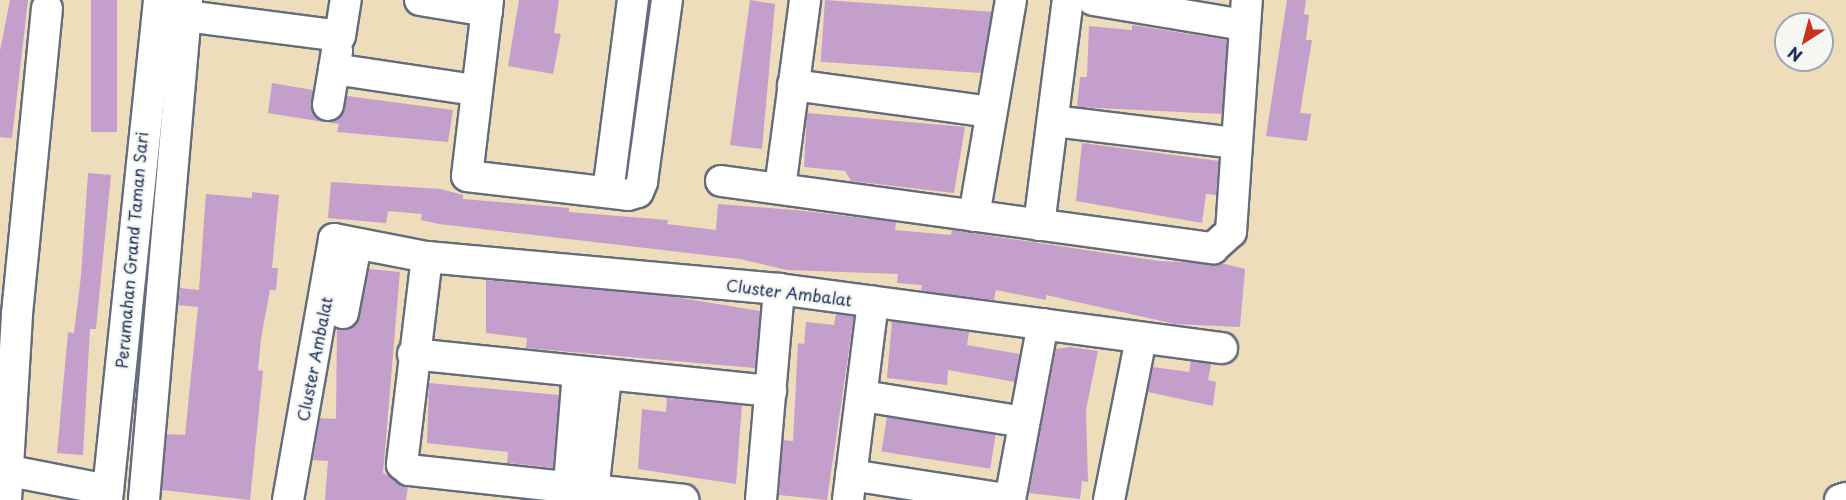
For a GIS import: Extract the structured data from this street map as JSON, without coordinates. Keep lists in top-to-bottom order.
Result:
{
  "streets": {
    "street": ["Perumahan Grand Taman Sari", "Cluster Ambalat"]
  },
  "north": "bottom left"
}
